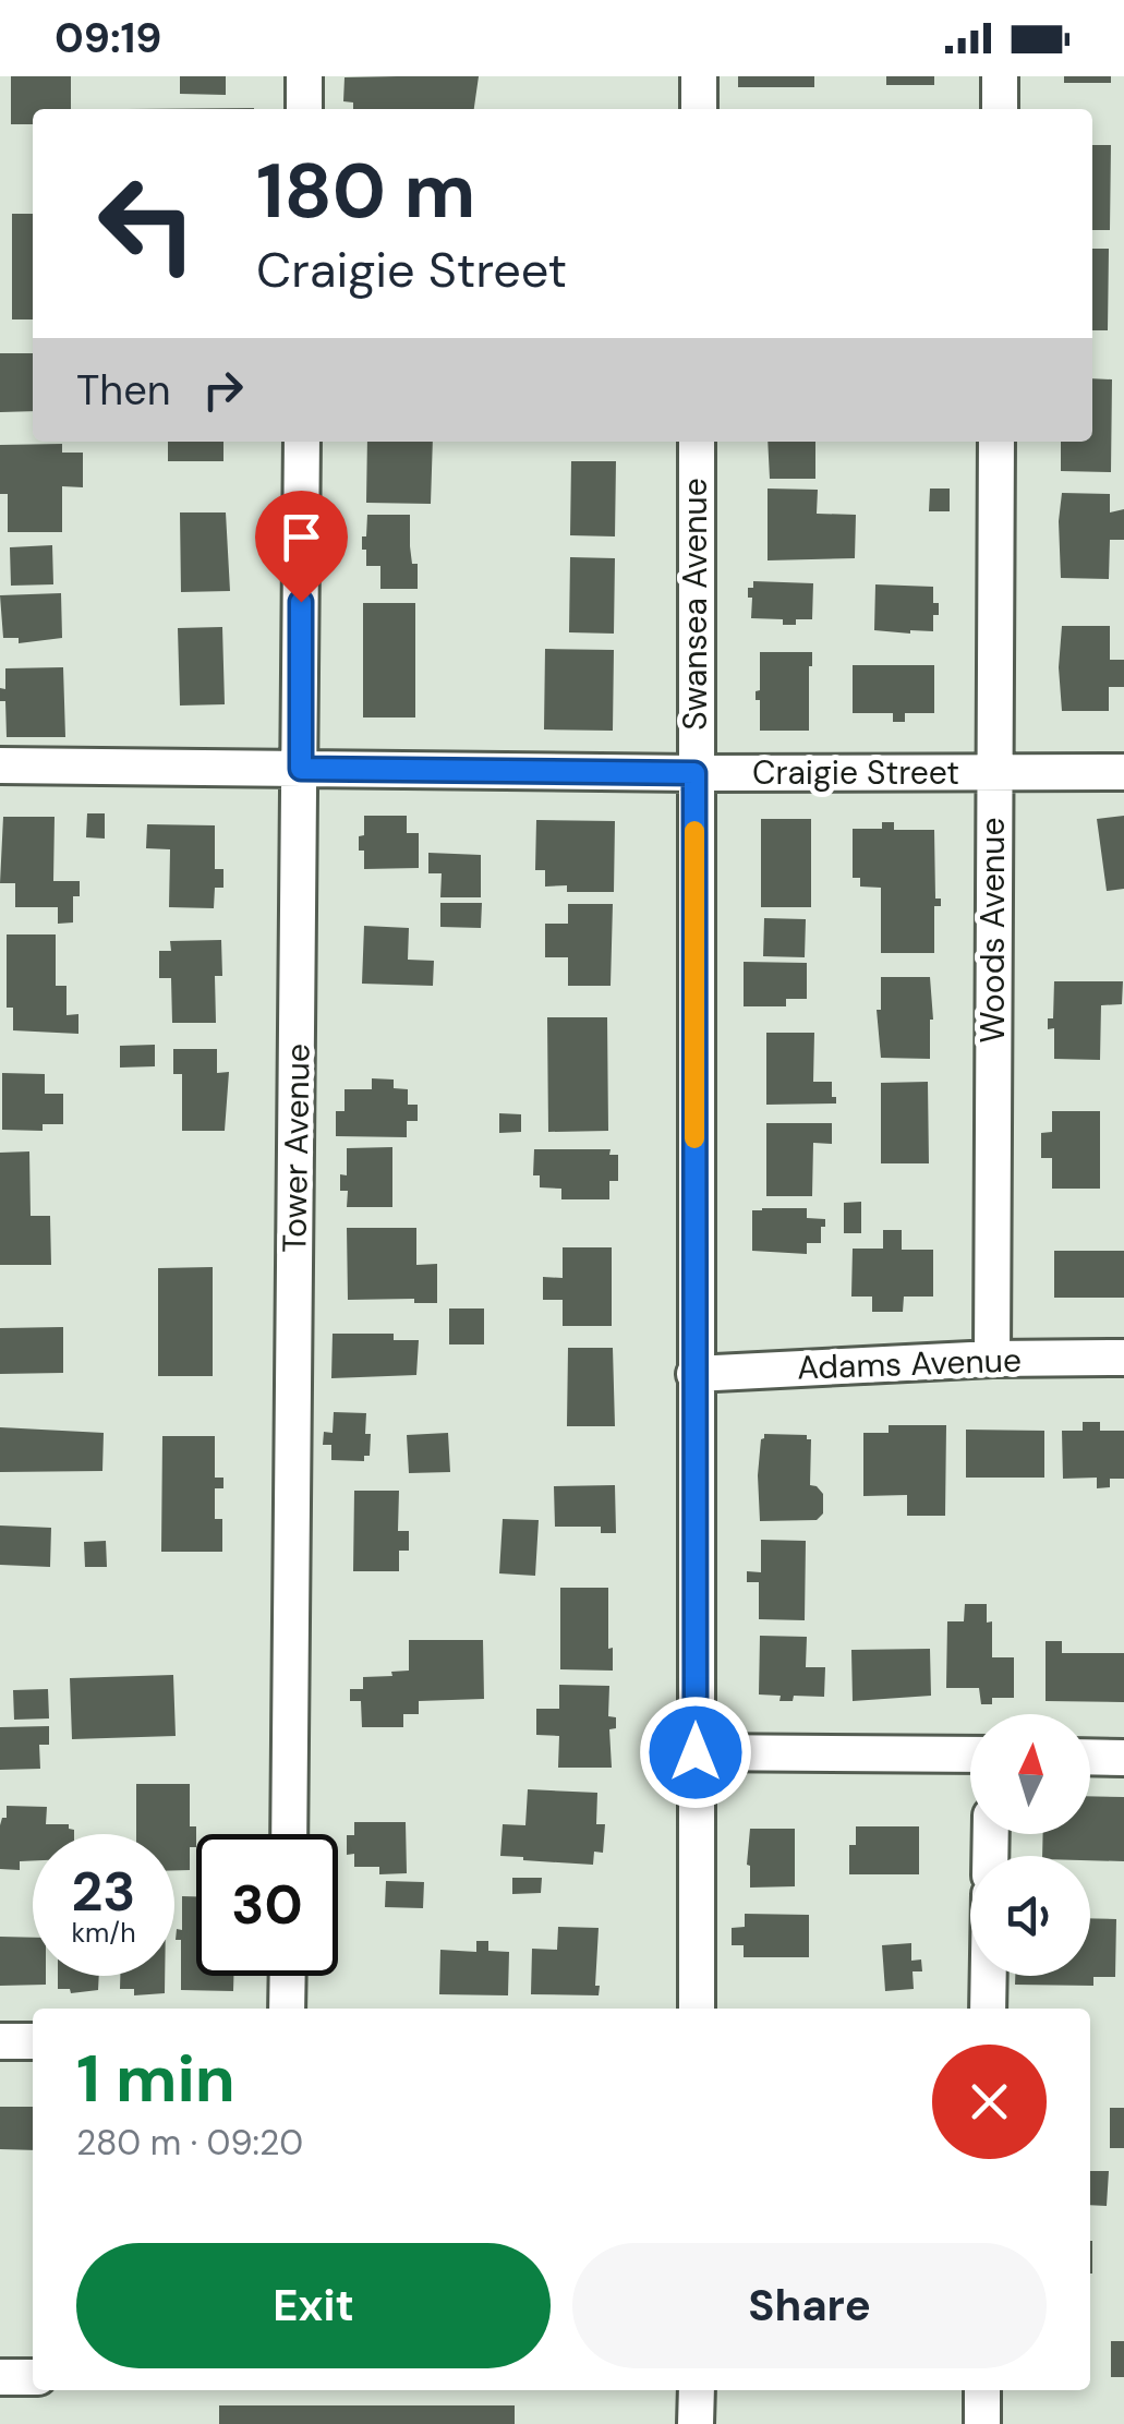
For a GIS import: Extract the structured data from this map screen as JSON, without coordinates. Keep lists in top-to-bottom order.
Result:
{
  "streets": {
    "street": [
      "Swansea Avenue",
      "Craigie Street",
      "Woods Avenue",
      "Tower Avenue",
      "Adams Avenue"
    ]
  },
  "crossings": [
    ["Swansea Avenue", "Craigie Street"],
    ["Swansea Avenue", "Adams Avenue"],
    ["Craigie Street", "Woods Avenue"],
    ["Craigie Street", "Tower Avenue"],
    ["Woods Avenue", "Adams Avenue"]
  ],
  "north": "top",
  "page": {
    "status": "09:19",
    "turn": ["180 m", "Craigie Street"],
    "then": "Then",
    "speed": "23 km/h",
    "limit": "30",
    "heading": ["1 min", "280 m · 09:20"],
    "buttons": ["Exit", "Share"]
  }
}
